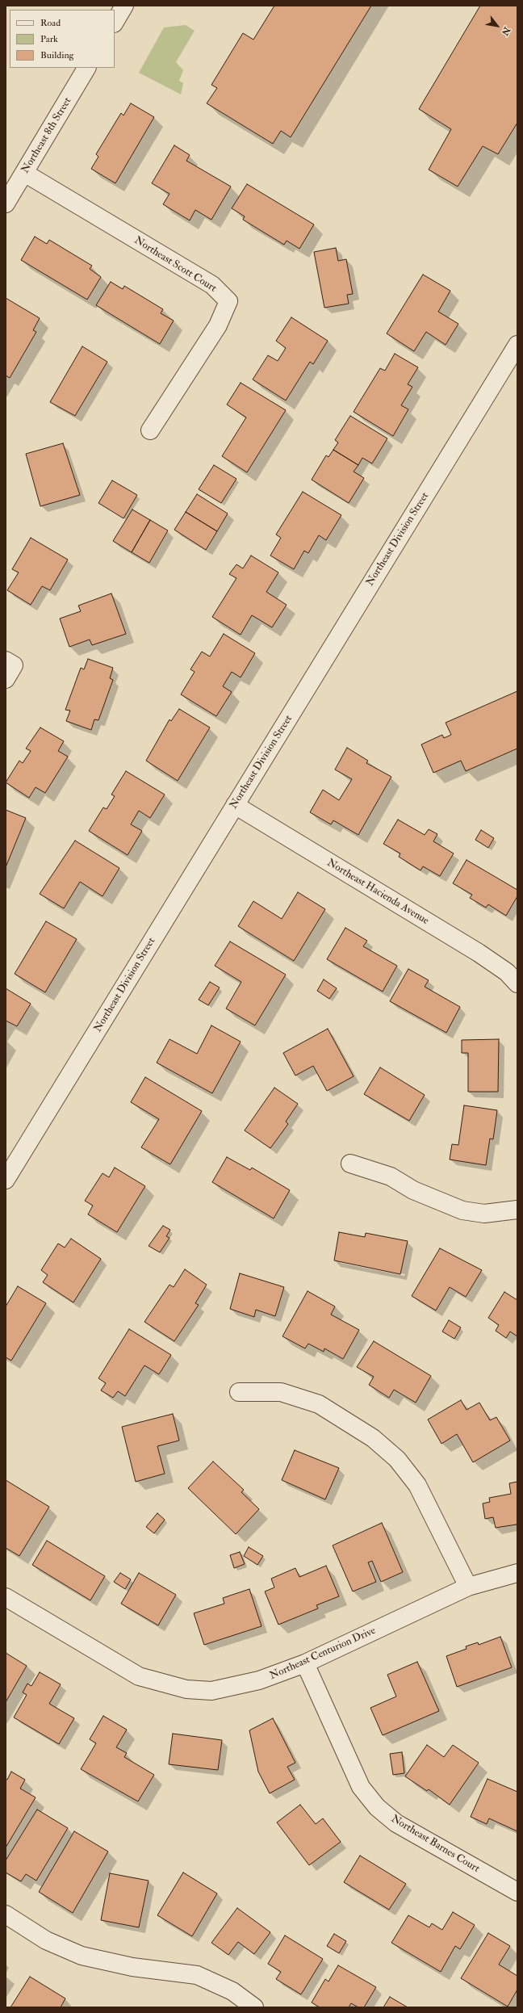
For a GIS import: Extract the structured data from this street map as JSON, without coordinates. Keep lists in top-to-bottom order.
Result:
{
  "streets": {
    "street": [
      "Northeast 8th Street",
      "Northeast Scott Court",
      "Northeast Division Street",
      "Northeast Hacienda Avenue",
      "Northeast Centurion Drive",
      "Northeast Barnes Court"
    ]
  },
  "crossings": [
    ["Northeast 8th Street", "Northeast Scott Court"],
    ["Northeast Division Street", "Northeast Hacienda Avenue"],
    ["Northeast Centurion Drive", "Northeast Barnes Court"]
  ],
  "legend": ["Road", "Park", "Building"],
  "north": "bottom right"
}
